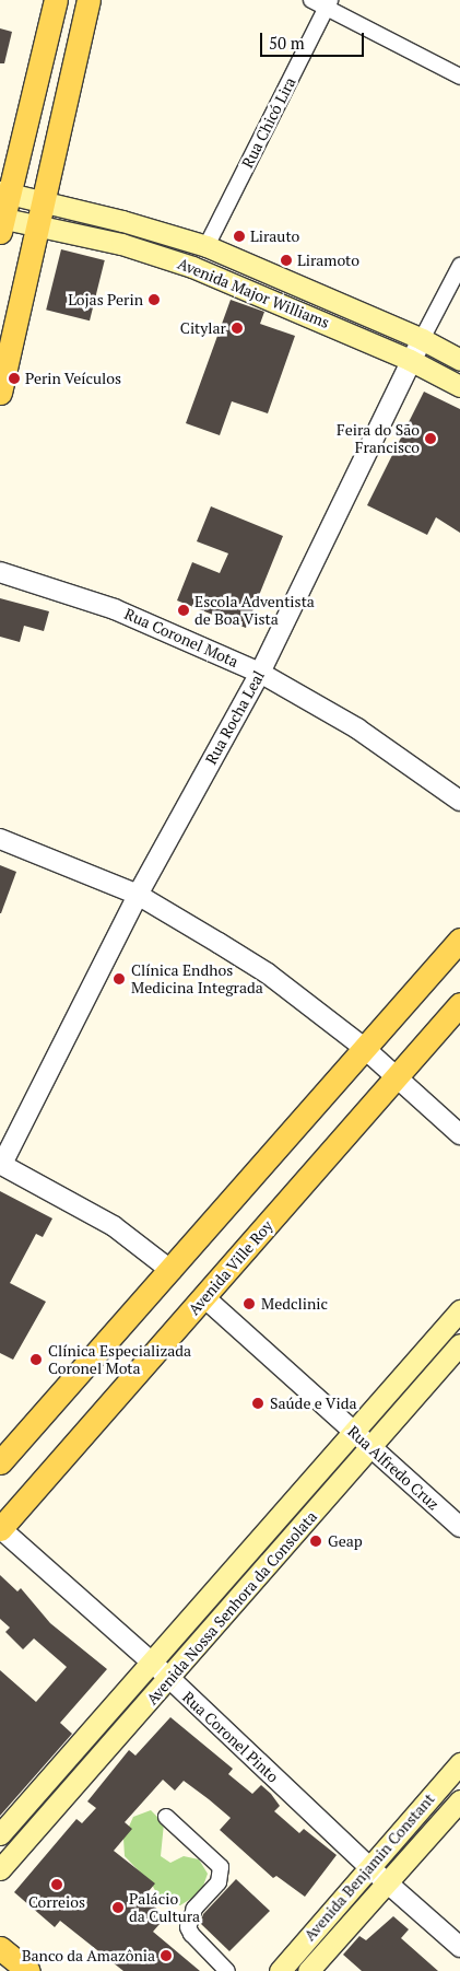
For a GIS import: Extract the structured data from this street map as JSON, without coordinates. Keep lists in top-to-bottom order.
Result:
{
  "streets": {
    "main road": [
      "Avenida Major Williams",
      "Avenida Ville Roy",
      "Avenida Nossa Senhora da Consolata",
      "Avenida Benjamin Constant"
    ],
    "street": [
      "Rua Chicó Lira",
      "Rua Coronel Mota",
      "Rua Rocha Leal",
      "Rua Alfredo Cruz",
      "Rua Coronel Pinto"
    ]
  },
  "crossings": [
    ["Rua Chicó Lira", "Avenida Major Williams"],
    ["Avenida Major Williams", "Rua Rocha Leal"],
    ["Rua Coronel Mota", "Rua Rocha Leal"],
    ["Avenida Ville Roy", "Rua Alfredo Cruz"],
    ["Avenida Ville Roy", "Rua Coronel Pinto"],
    ["Rua Alfredo Cruz", "Avenida Nossa Senhora da Consolata"],
    ["Avenida Nossa Senhora da Consolata", "Rua Coronel Pinto"],
    ["Rua Coronel Pinto", "Avenida Benjamin Constant"]
  ],
  "places": [
    "Lirauto",
    "Liramoto",
    "Lojas Perin",
    "Citylar",
    "Perin Veículos",
    "Feira do São Francisco",
    "Escola Adventista de Boa Vista",
    "Clínica Endhos Medicina Integrada",
    "Medclinic",
    "Clínica Especializada Coronel Mota",
    "Saúde e Vida",
    "Geap",
    "Correios",
    "Palácio da Cultura",
    "Banco da Amazônia"
  ],
  "scale_bar": "50 m"
}
